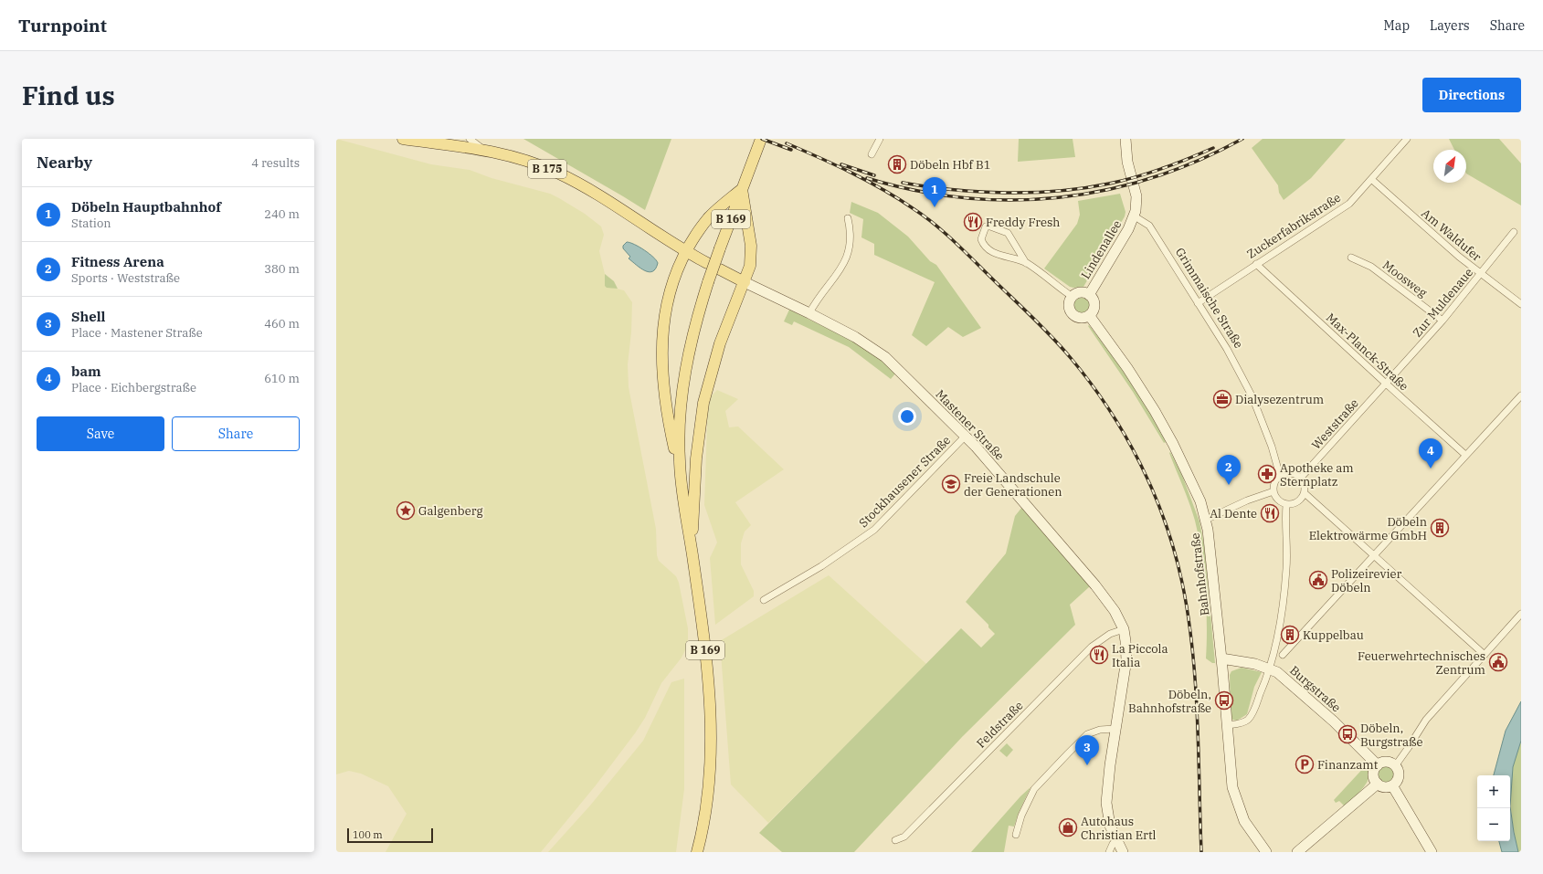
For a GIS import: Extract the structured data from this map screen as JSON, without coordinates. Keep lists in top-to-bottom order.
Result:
{
  "streets": {
    "main road": [
      "B 175",
      "B 169",
      "Lindenallee",
      "Mastener Straße",
      "Bahnhofstraße",
      "Burgstraße"
    ],
    "street": [
      "Zuckerfabrikstraße",
      "Am Waldufer",
      "Moosweg",
      "Grimmaische Straße",
      "Zur Muldenaue",
      "Max-Planck-Straße",
      "Weststraße",
      "Stockhausener Straße",
      "Feldstraße"
    ]
  },
  "crossings": [
    ["Zuckerfabrikstraße", "Am Waldufer"],
    ["Zuckerfabrikstraße", "Grimmaische Straße"],
    ["Zuckerfabrikstraße", "Max-Planck-Straße"],
    ["Am Waldufer", "Zur Muldenaue"],
    ["Lindenallee", "Grimmaische Straße"],
    ["Lindenallee", "Bahnhofstraße"],
    ["Moosweg", "Zur Muldenaue"],
    ["Grimmaische Straße", "Weststraße"],
    ["Zur Muldenaue", "Max-Planck-Straße"],
    ["Zur Muldenaue", "Weststraße"],
    ["Max-Planck-Straße", "Weststraße"],
    ["Mastener Straße", "Stockhausener Straße"],
    ["Mastener Straße", "Feldstraße"],
    ["Bahnhofstraße", "Burgstraße"]
  ],
  "places": {
    "building": ["Döbeln Hbf B1", "Döbeln Elektrowärme GmbH", "Kuppelbau"],
    "restaurant": ["Freddy Fresh", "Al Dente", "La Piccola Italia"],
    "office": ["Dialysezentrum"],
    "pharmacy": ["Apotheke am Sternplatz"],
    "school or university": ["Freie Landschule der Generationen"],
    "place": ["Galgenberg"],
    "public building": ["Polizeirevier Döbeln", "Feuerwehrtechnisches Zentrum"],
    "bus stop": ["Döbeln, Bahnhofstraße", "Döbeln, Burgstraße"],
    "parking": ["Finanzamt"],
    "shop": ["Autohaus Christian Ertl"]
  },
  "scale_bar": "100 m",
  "north": "top right",
  "page": {
    "header": "Turnpoint",
    "nav": ["Map", "Layers", "Share"],
    "buttons": [
      "Directions",
      ["Save", "Share"]
    ],
    "title": "Find us",
    "heading": ["Nearby", "4 results"],
    "pins": [
      "1",
      "4",
      "2",
      "3"
    ],
    "list": [
      {
        "mark": "1",
        "name": "Döbeln Hauptbahnhof",
        "note": "Station",
        "value": "240 m"
      },
      {
        "mark": "2",
        "name": "Fitness Arena",
        "note": "Sports · Weststraße",
        "value": "380 m"
      },
      {
        "mark": "3",
        "name": "Shell",
        "note": "Place · Mastener Straße",
        "value": "460 m"
      },
      {
        "mark": "4",
        "name": "bam",
        "note": "Place · Eichbergstraße",
        "value": "610 m"
      }
    ],
    "map_buttons": ["+", "−"],
    "scale": "100 m"
  }
}
